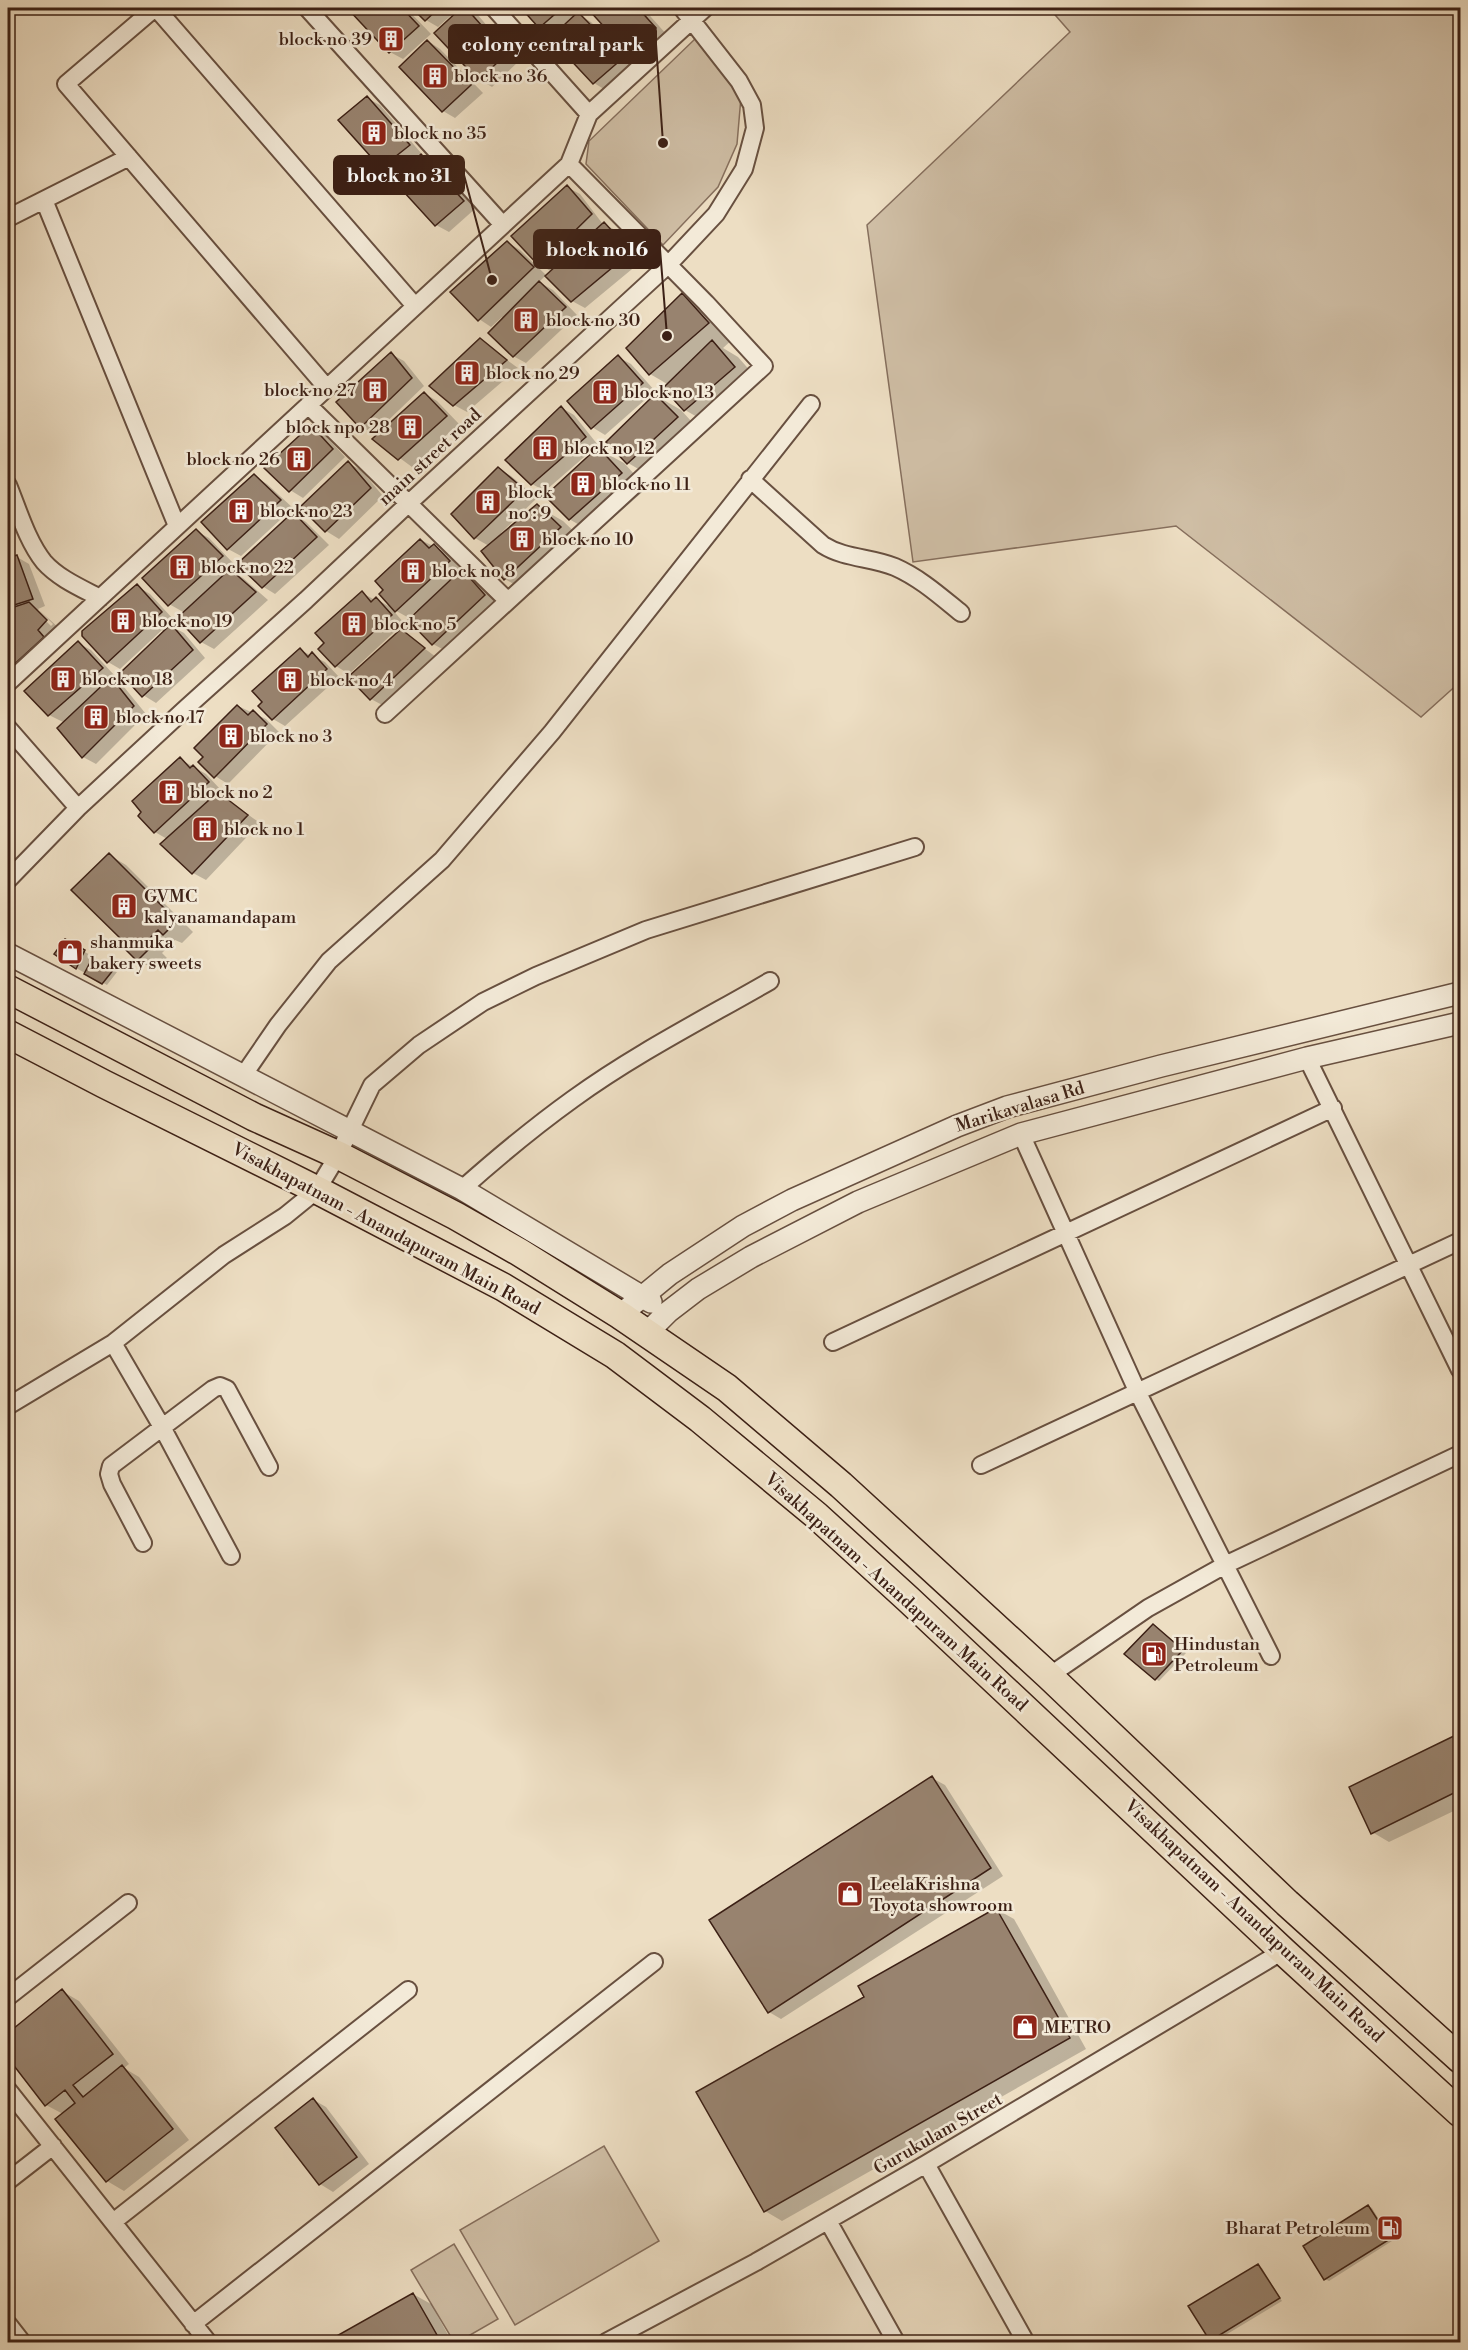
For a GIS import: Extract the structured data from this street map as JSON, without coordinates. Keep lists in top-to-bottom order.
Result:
{
  "streets": {
    "main road": ["Visakhapatnam - Anandapuram Main Road"],
    "street": ["main street road", "Marikavalasa Rd", "Gurukulam Street"]
  },
  "crossings": [
    ["Marikavalasa Rd", "Visakhapatnam - Anandapuram Main Road"],
    ["Visakhapatnam - Anandapuram Main Road", "Gurukulam Street"]
  ],
  "places": {
    "building": [
      "block no 39",
      "block no 36",
      "block no 35",
      "block no 30",
      "block no 29",
      "block no 27",
      "block no 13",
      "block npo 28",
      "block no 12",
      "block no 26",
      "block no 11",
      "block no : 9",
      "block no 23",
      "block no 10",
      "block no 22",
      "block no 8",
      "block no 19",
      "block no 5",
      "block no 18",
      "block no 4",
      "block no 17",
      "block no 3",
      "block no 2",
      "block no 1",
      "GVMC kalyanamandapam"
    ],
    "other": ["colony central park", "block no 31", "block no16"],
    "shop": ["shanmuka bakery sweets", "LeelaKrishna Toyota showroom", "METRO"],
    "fuel station": ["Hindustan Petroleum", "Bharat Petroleum"]
  }
}
